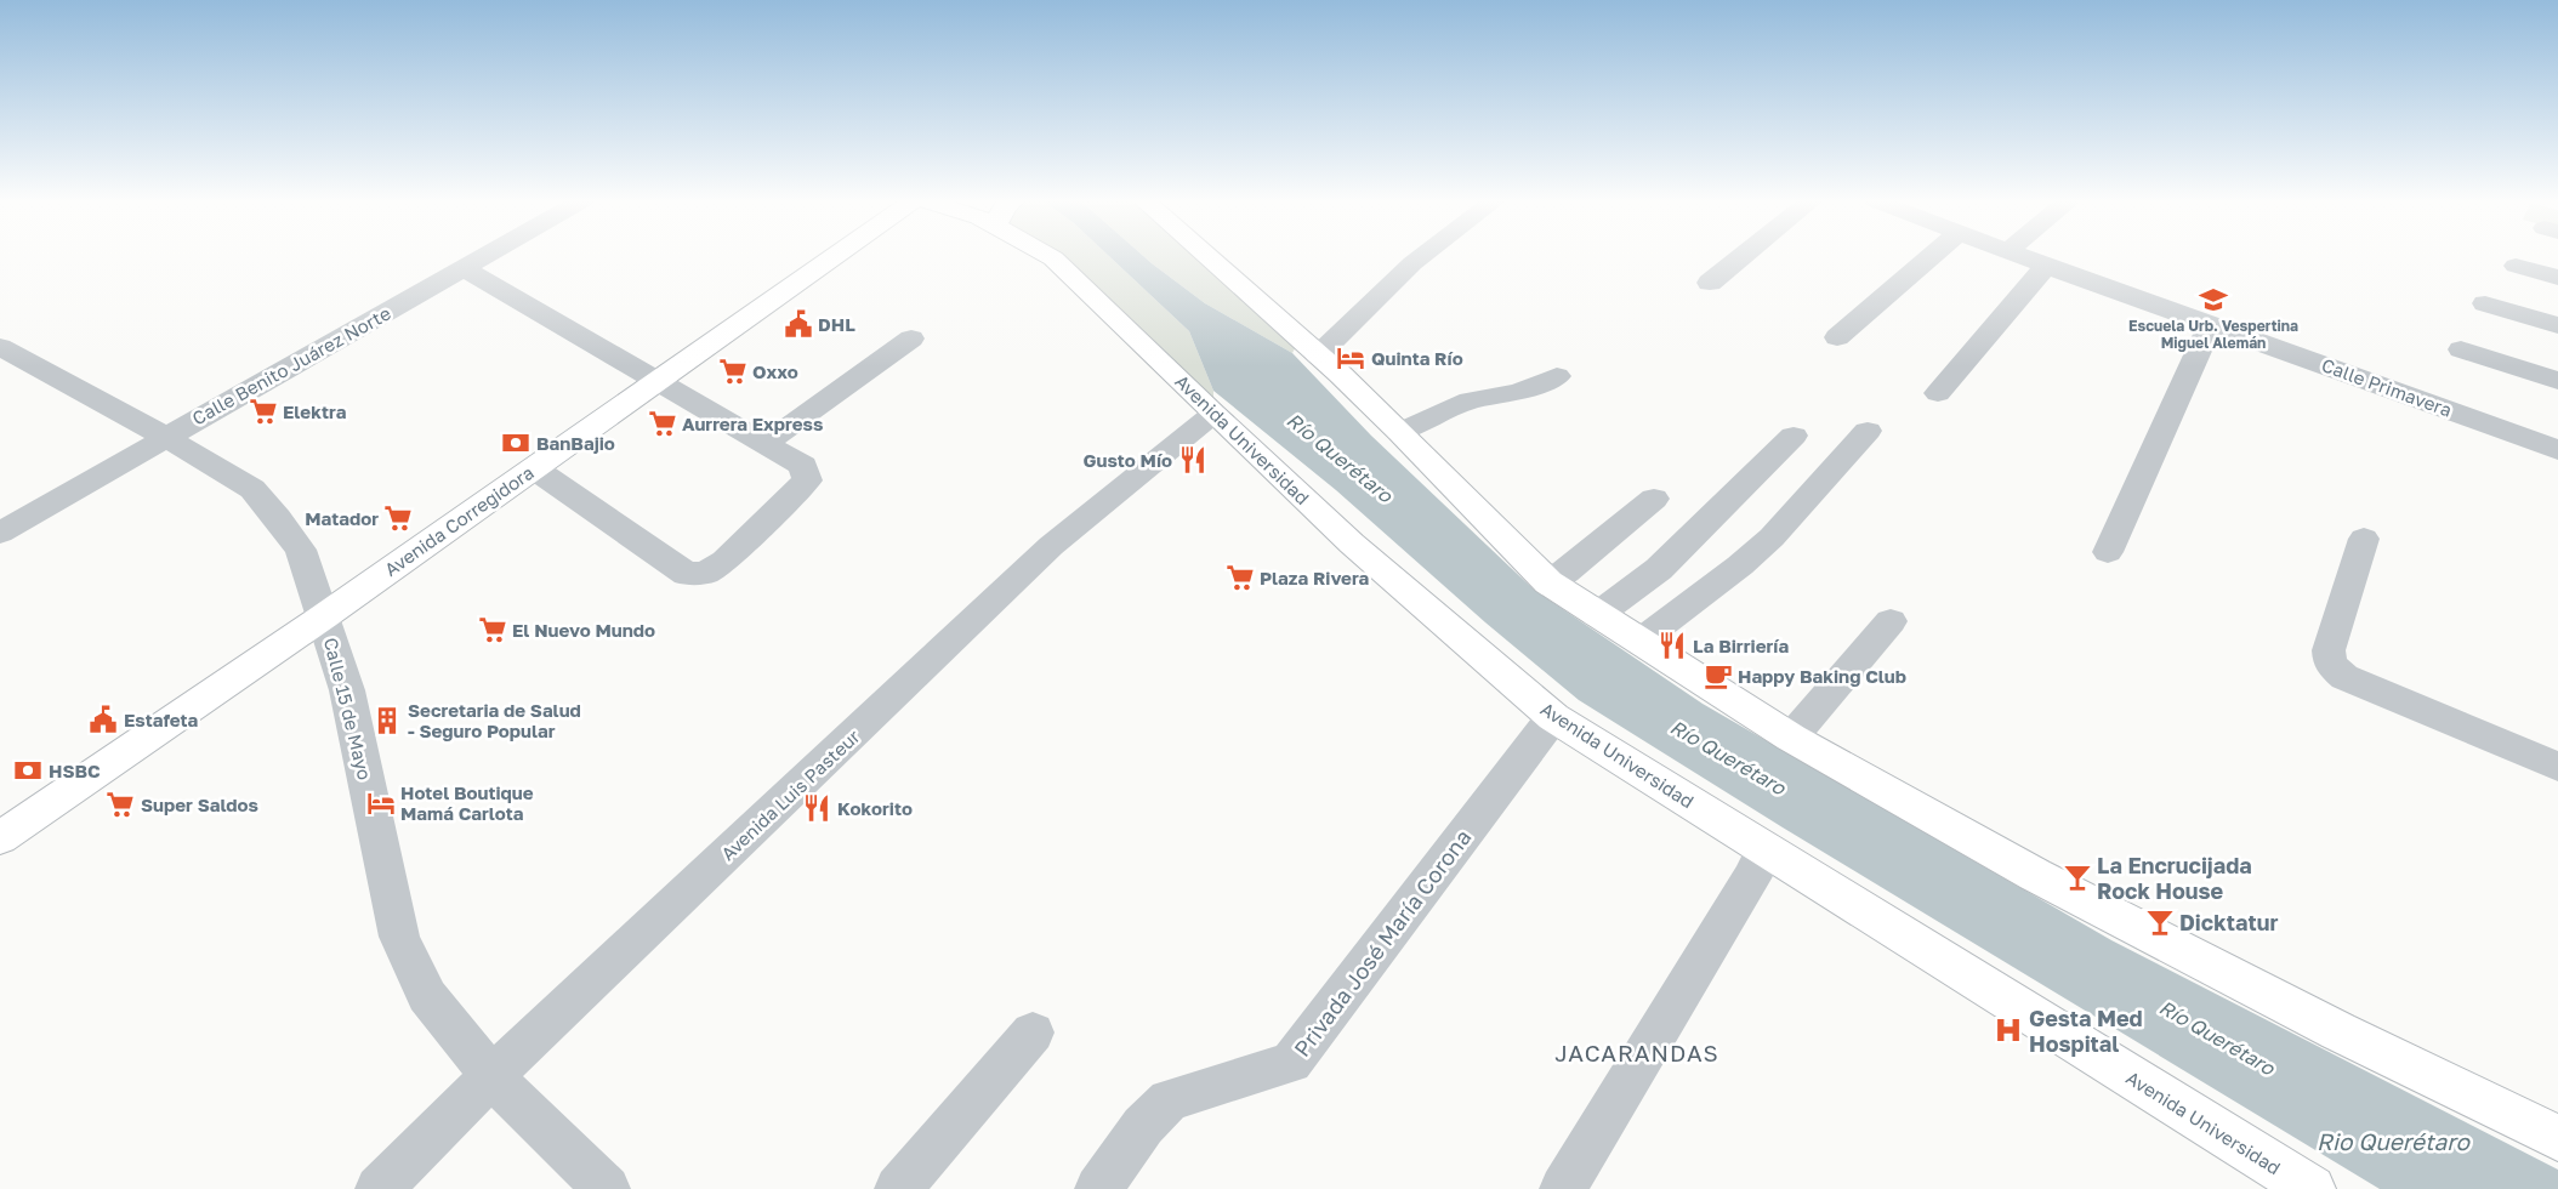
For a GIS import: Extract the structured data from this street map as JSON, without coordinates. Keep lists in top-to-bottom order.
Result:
{
  "streets": {
    "main road": ["Avenida Universidad", "Avenida Corregidora"],
    "street": [
      "Calle Benito Juárez Norte",
      "Calle Primavera",
      "Calle 15 de Mayo",
      "Avenida Luis Pasteur",
      "Privada José María Corona"
    ]
  },
  "crossings": [
    ["Calle Benito Juárez Norte", "Calle 15 de Mayo"],
    ["Avenida Universidad", "Avenida Luis Pasteur"],
    ["Avenida Universidad", "Privada José María Corona"],
    ["Avenida Corregidora", "Calle 15 de Mayo"],
    ["Calle 15 de Mayo", "Avenida Luis Pasteur"]
  ],
  "districts": ["JACARANDAS"],
  "water": ["Río Querétaro", "Rio Querétaro"],
  "places": {
    "school or university": ["Escuela Urb. Vespertina Miguel Alemán"],
    "public building": ["DHL", "Estafeta"],
    "hotel": ["Quinta Río", "Hotel Boutique Mamá Carlota"],
    "supermarket": [
      "Oxxo",
      "Elektra",
      "Aurrera Express",
      "Matador",
      "Plaza Rivera",
      "El Nuevo Mundo",
      "Super Saldos"
    ],
    "bank": ["BanBajio", "HSBC"],
    "restaurant": ["Gusto Mío", "La Birriería", "Kokorito"],
    "cafe": ["Happy Baking Club"],
    "building": ["Secretaria de Salud - Seguro Popular"],
    "bar": ["La Encrucijada Rock House", "Dicktatur"],
    "hospital": ["Gesta Med Hospital"]
  }
}
